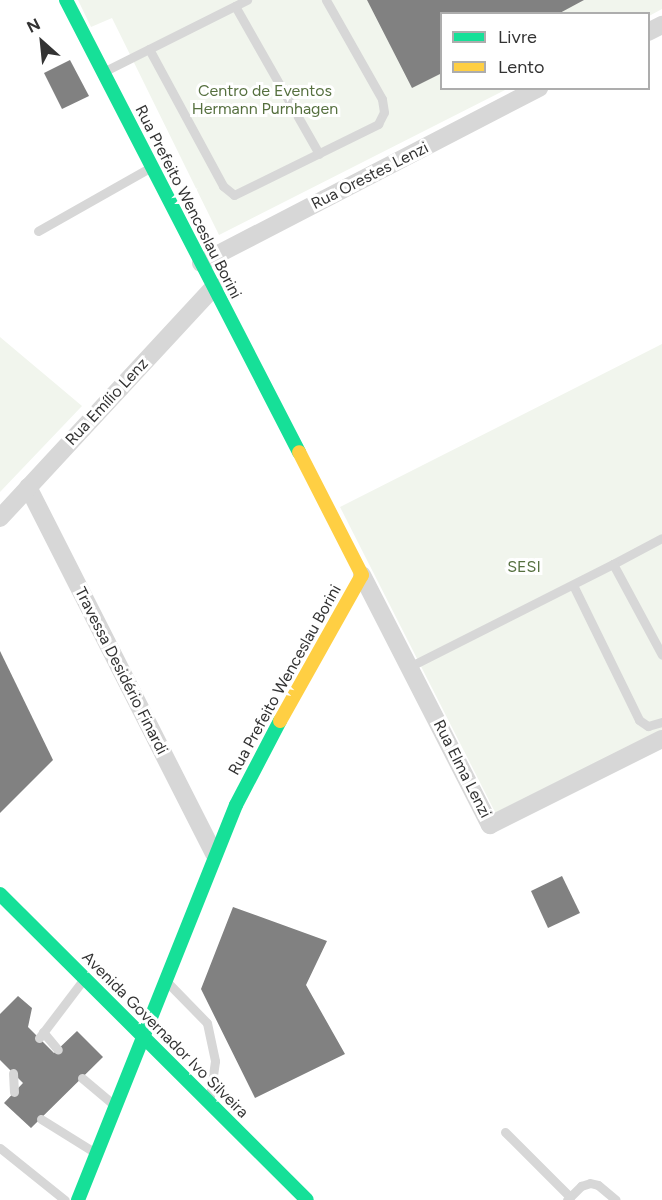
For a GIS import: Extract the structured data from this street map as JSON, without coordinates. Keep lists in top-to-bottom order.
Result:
{
  "streets": {
    "street": [
      "Rua Orestes Lenzi",
      "Rua Prefeito Wenceslau Borini",
      "Rua Emílio Lenz",
      "Travessa Desidério Finardi",
      "Rua Elma Lenzi",
      "Avenida Governador Ivo Silveira"
    ]
  },
  "crossings": [
    ["Rua Orestes Lenzi", "Rua Prefeito Wenceslau Borini"],
    ["Rua Prefeito Wenceslau Borini", "Rua Emílio Lenz"],
    ["Rua Prefeito Wenceslau Borini", "Travessa Desidério Finardi"],
    ["Rua Prefeito Wenceslau Borini", "Rua Elma Lenzi"],
    ["Rua Prefeito Wenceslau Borini", "Avenida Governador Ivo Silveira"],
    ["Rua Emílio Lenz", "Travessa Desidério Finardi"]
  ],
  "parks": ["Centro de Eventos Hermann Purnhagen", "SESI"],
  "legend": ["Livre", "Lento"],
  "north": "top left"
}
